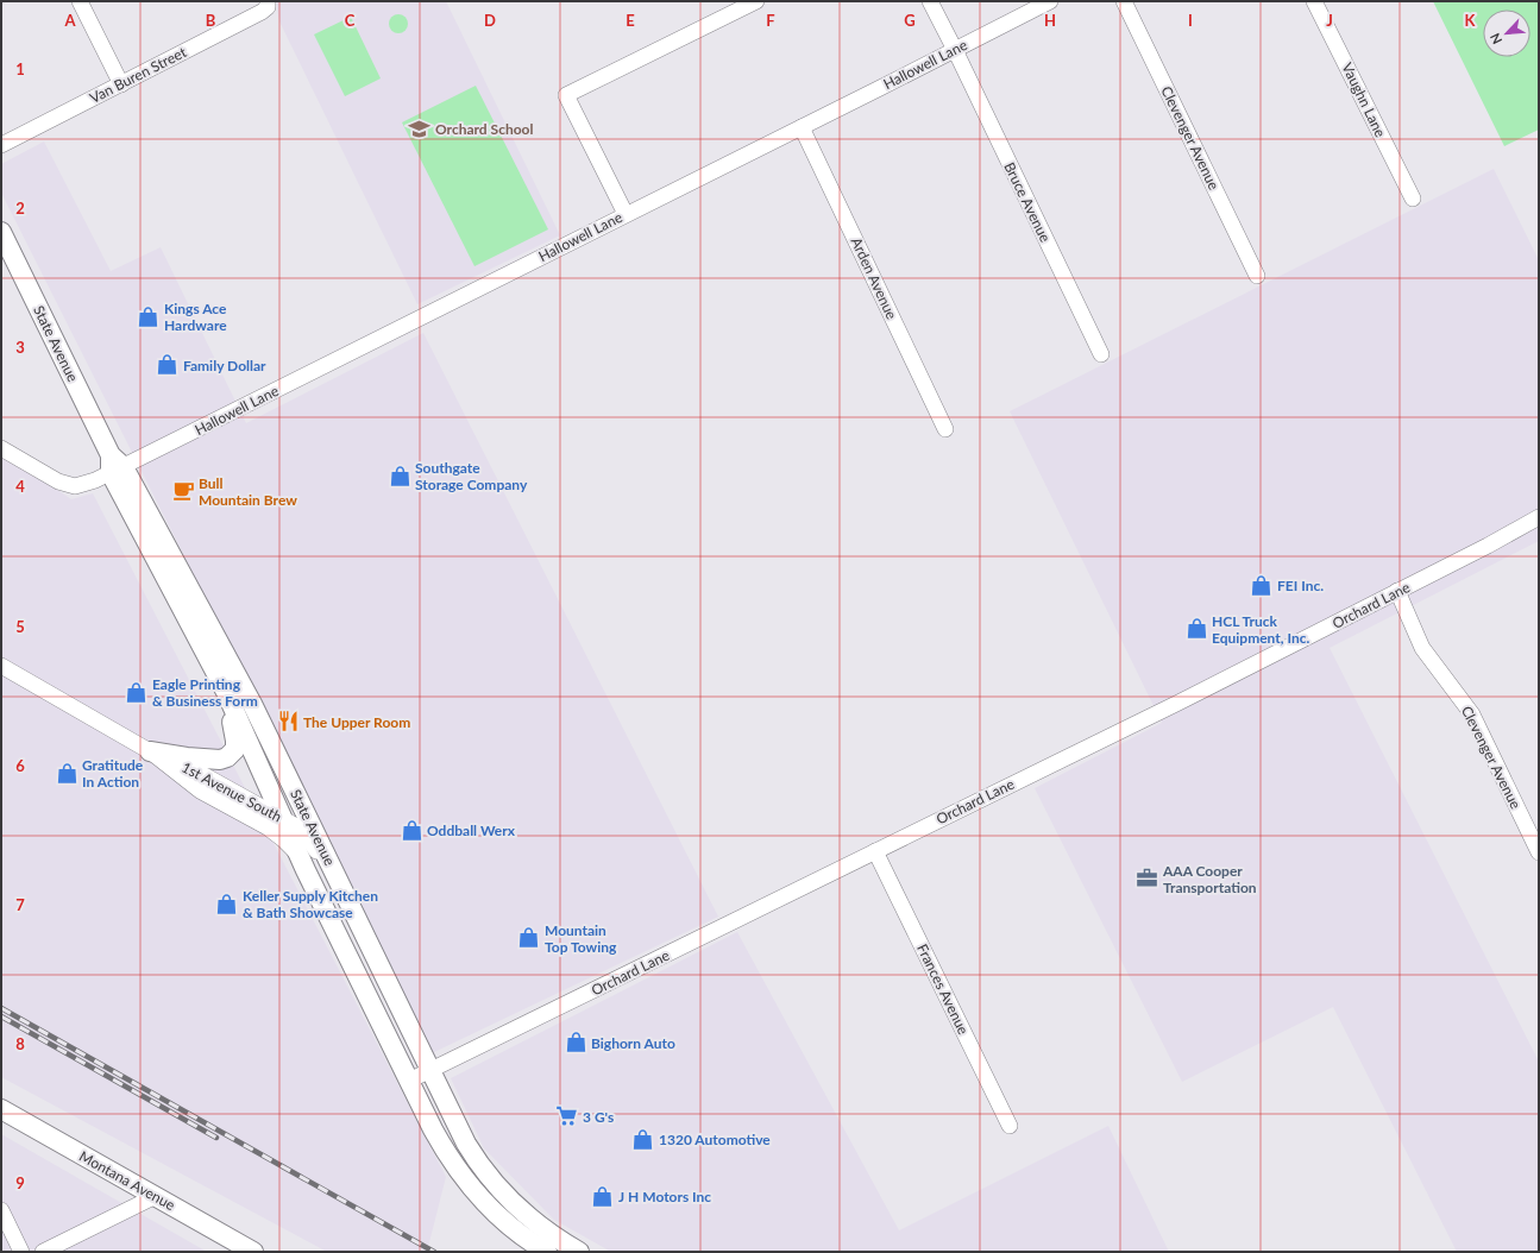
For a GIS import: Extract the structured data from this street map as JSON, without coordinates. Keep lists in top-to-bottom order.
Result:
{
  "streets": {
    "main road": ["State Avenue", "Montana Avenue"],
    "street": [
      "Hallowell Lane",
      "Van Buren Street",
      "Vaughn Lane",
      "Clevenger Avenue",
      "Bruce Avenue",
      "Arden Avenue",
      "Orchard Lane",
      "1st Avenue South",
      "Frances Avenue"
    ]
  },
  "crossings": [
    ["Hallowell Lane", "Bruce Avenue"],
    ["Hallowell Lane", "Arden Avenue"],
    ["Hallowell Lane", "State Avenue"],
    ["Clevenger Avenue", "Orchard Lane"],
    ["State Avenue", "Orchard Lane"],
    ["State Avenue", "1st Avenue South"],
    ["Orchard Lane", "Frances Avenue"]
  ],
  "places": {
    "school or university": ["Orchard School"],
    "shop": [
      "Kings Ace Hardware",
      "Family Dollar",
      "Southgate Storage Company",
      "FEI Inc.",
      "HCL Truck Equipment, Inc.",
      "Eagle Printing & Business Form",
      "Gratitude In Action",
      "Oddball Werx",
      "Keller Supply Kitchen & Bath Showcase",
      "Mountain Top Towing",
      "Bighorn Auto",
      "1320 Automotive",
      "J H Motors Inc"
    ],
    "cafe": ["Bull Mountain Brew"],
    "restaurant": ["The Upper Room"],
    "office": ["AAA Cooper Transportation"],
    "supermarket": ["3 G's"]
  },
  "north": "bottom left",
  "grid": {
    "columns": [
      "A",
      "B",
      "C",
      "D",
      "E",
      "F",
      "G",
      "H",
      "I",
      "J",
      "K"
    ],
    "rows": [
      "1",
      "2",
      "3",
      "4",
      "5",
      "6",
      "7",
      "8",
      "9"
    ]
  }
}
